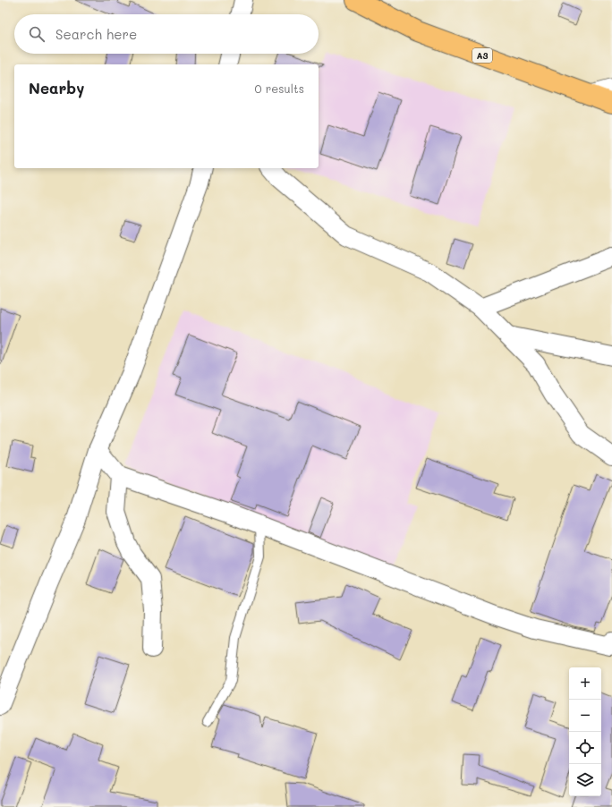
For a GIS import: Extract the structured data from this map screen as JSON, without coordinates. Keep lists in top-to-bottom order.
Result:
{
  "streets": {
    "highway": ["A3"]
  },
  "page": {
    "search": "Search here",
    "heading": ["Nearby", "0 results"],
    "map_buttons": ["+", "−"]
  }
}
